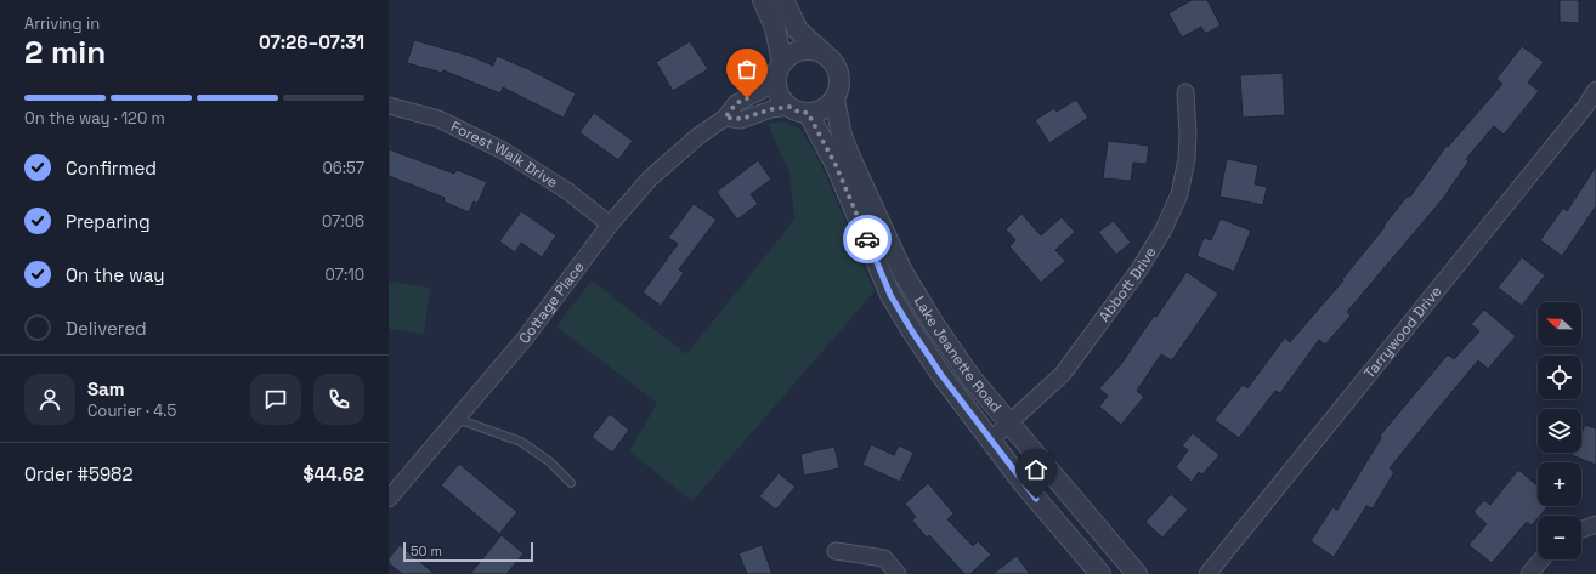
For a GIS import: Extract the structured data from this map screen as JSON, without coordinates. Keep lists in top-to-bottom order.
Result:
{
  "streets": {
    "street": [
      "Forest Walk Drive",
      "Abbott Drive",
      "Cottage Place",
      "Tarrywood Drive",
      "Lake Jeanette Road"
    ]
  },
  "crossings": [
    ["Forest Walk Drive", "Cottage Place"],
    ["Abbott Drive", "Lake Jeanette Road"],
    ["Cottage Place", "Lake Jeanette Road"]
  ],
  "scale_bar": "50 m",
  "north": "left",
  "page": {
    "heading": ["2 min", "Arriving in", "07:26–07:31"],
    "panel": [
      "Sam",
      "Courier · 4.5",
      "Order #5982",
      "$44.62"
    ],
    "bar": "On the way · 120 m",
    "list": [
      ["Confirmed", "06:57"],
      ["Preparing", "07:06"],
      ["On the way", "07:10"],
      "Delivered"
    ],
    "map_buttons": ["+", "−"],
    "scale": "50 m"
  }
}
